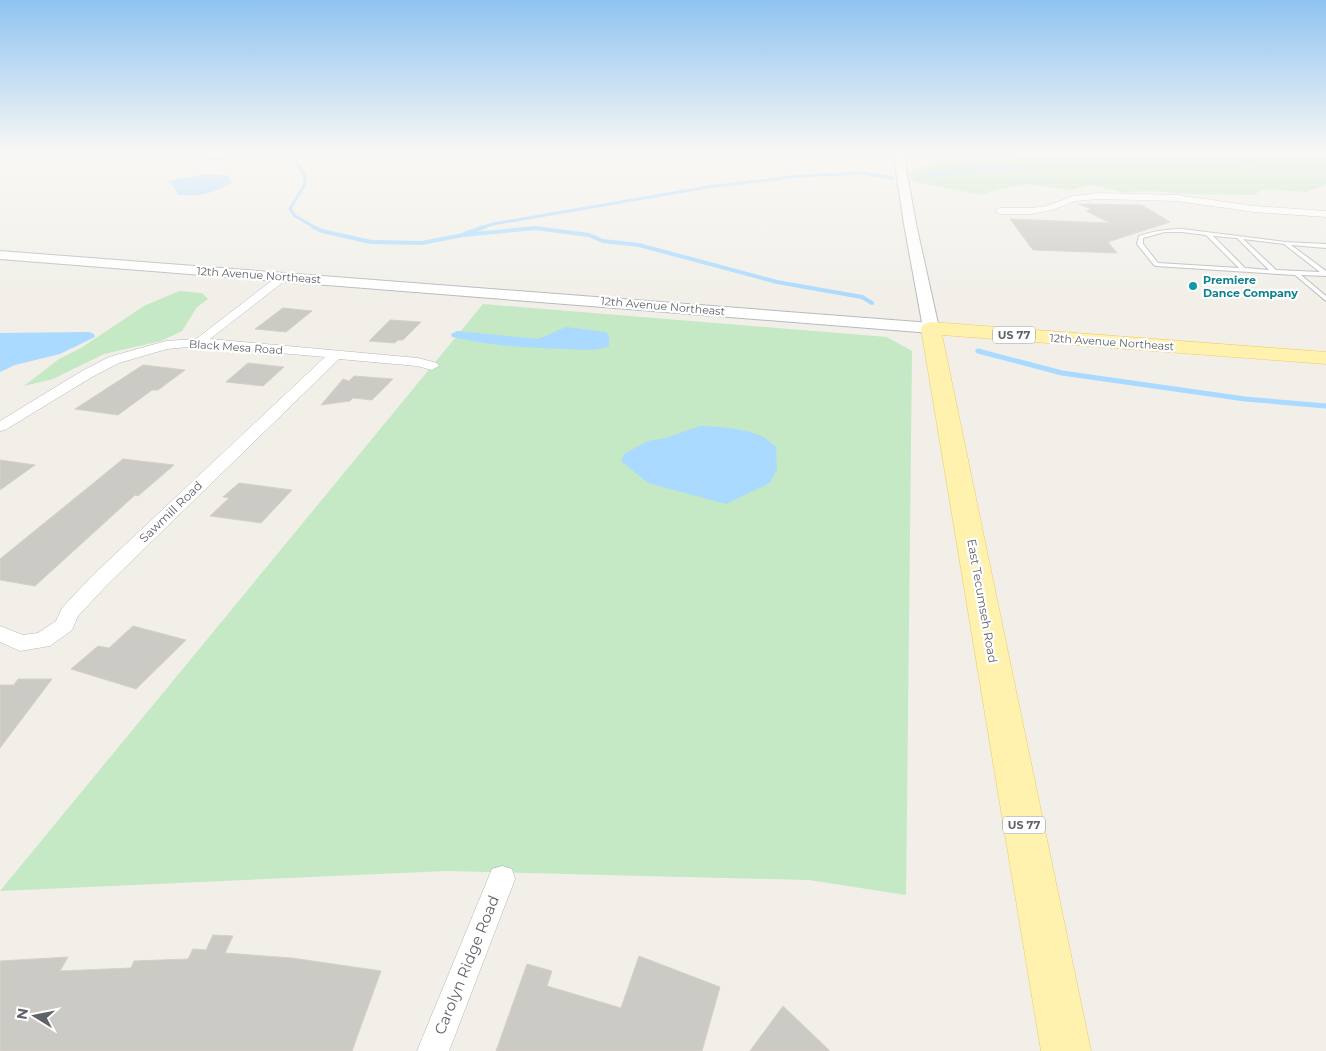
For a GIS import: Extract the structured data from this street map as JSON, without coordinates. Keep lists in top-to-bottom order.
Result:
{
  "streets": {
    "main road": ["12th Avenue Northeast", "US 77", "East Tecumseh Road"],
    "street": ["Black Mesa Road", "Sawmill Road", "Carolyn Ridge Road"]
  },
  "crossings": [
    ["12th Avenue Northeast", "East Tecumseh Road"],
    ["Black Mesa Road", "Sawmill Road"]
  ],
  "places": ["Premiere Dance Company"],
  "north": "left"
}
